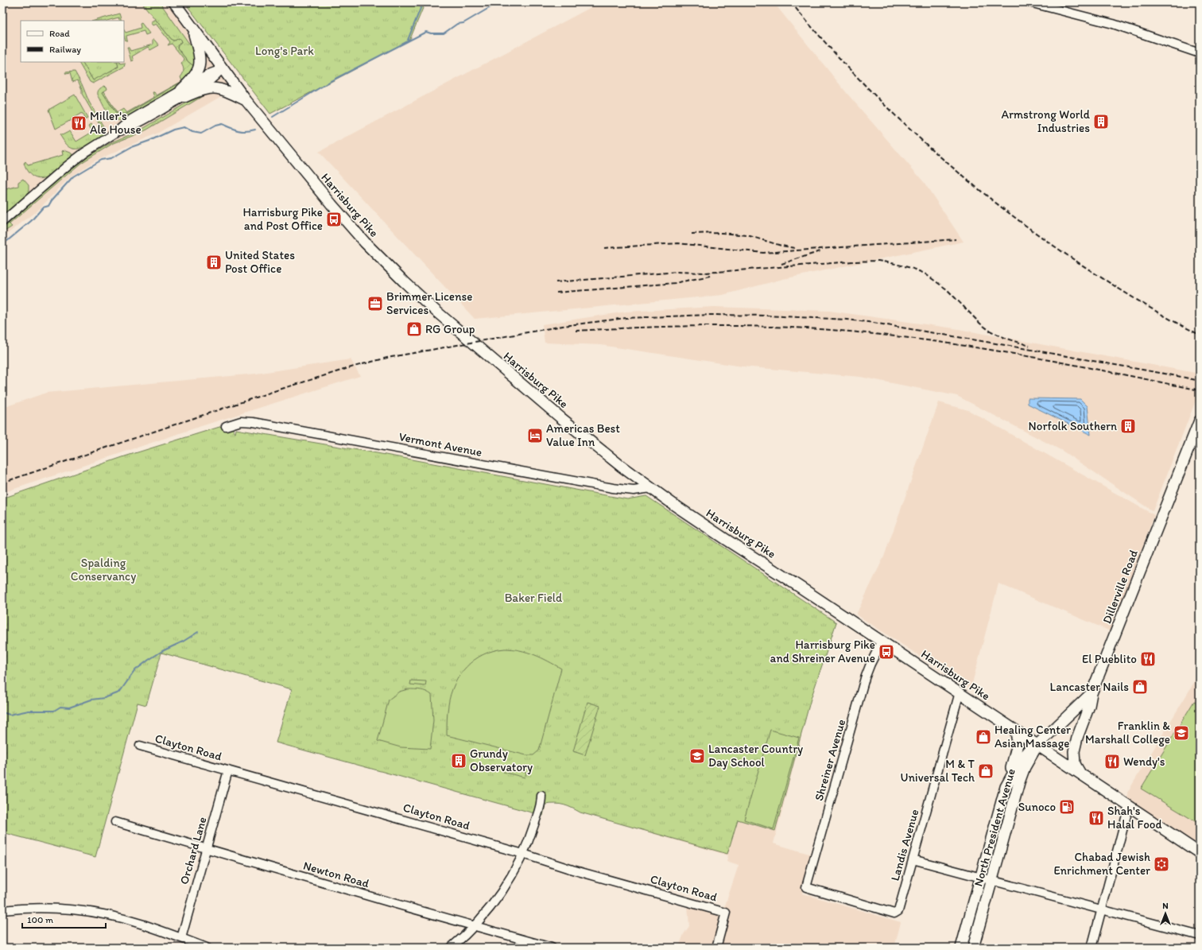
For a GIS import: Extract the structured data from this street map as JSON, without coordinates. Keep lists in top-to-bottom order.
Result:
{
  "streets": {
    "main road": ["Harrisburg Pike", "Dillerville Road", "North President Avenue"],
    "street": [
      "Vermont Avenue",
      "Clayton Road",
      "Shreiner Avenue",
      "Landis Avenue",
      "Orchard Lane",
      "Newton Road"
    ]
  },
  "crossings": [
    ["Harrisburg Pike", "Vermont Avenue"],
    ["Harrisburg Pike", "Dillerville Road"],
    ["Harrisburg Pike", "Shreiner Avenue"],
    ["Harrisburg Pike", "North President Avenue"],
    ["Harrisburg Pike", "Landis Avenue"],
    ["Dillerville Road", "North President Avenue"],
    ["Clayton Road", "Orchard Lane"],
    ["Shreiner Avenue", "Landis Avenue"],
    ["Orchard Lane", "Newton Road"]
  ],
  "parks": ["Long's Park", "Spalding Conservancy", "Baker Field"],
  "places": {
    "building": [
      "Armstrong World Industries",
      "United States Post Office",
      "Norfolk Southern",
      "Grundy Observatory"
    ],
    "restaurant": [
      "Miller's Ale House",
      "El Pueblito",
      "Wendy's",
      "Shah's Halal Food"
    ],
    "bus stop": ["Harrisburg Pike and Post Office", "Harrisburg Pike and Shreiner Avenue"],
    "office": ["Brimmer License Services"],
    "shop": [
      "RG Group",
      "Lancaster Nails",
      "Healing Center Asian Massage",
      "M & T Universal Tech"
    ],
    "hotel": ["Americas Best Value Inn"],
    "school or university": ["Franklin & Marshall College", "Lancaster Country Day School"],
    "fuel station": ["Sunoco"],
    "synagogue": ["Chabad Jewish Enrichment Center"]
  },
  "legend": ["Road", "Railway"],
  "scale_bar": "100 m",
  "north": "top"
}
